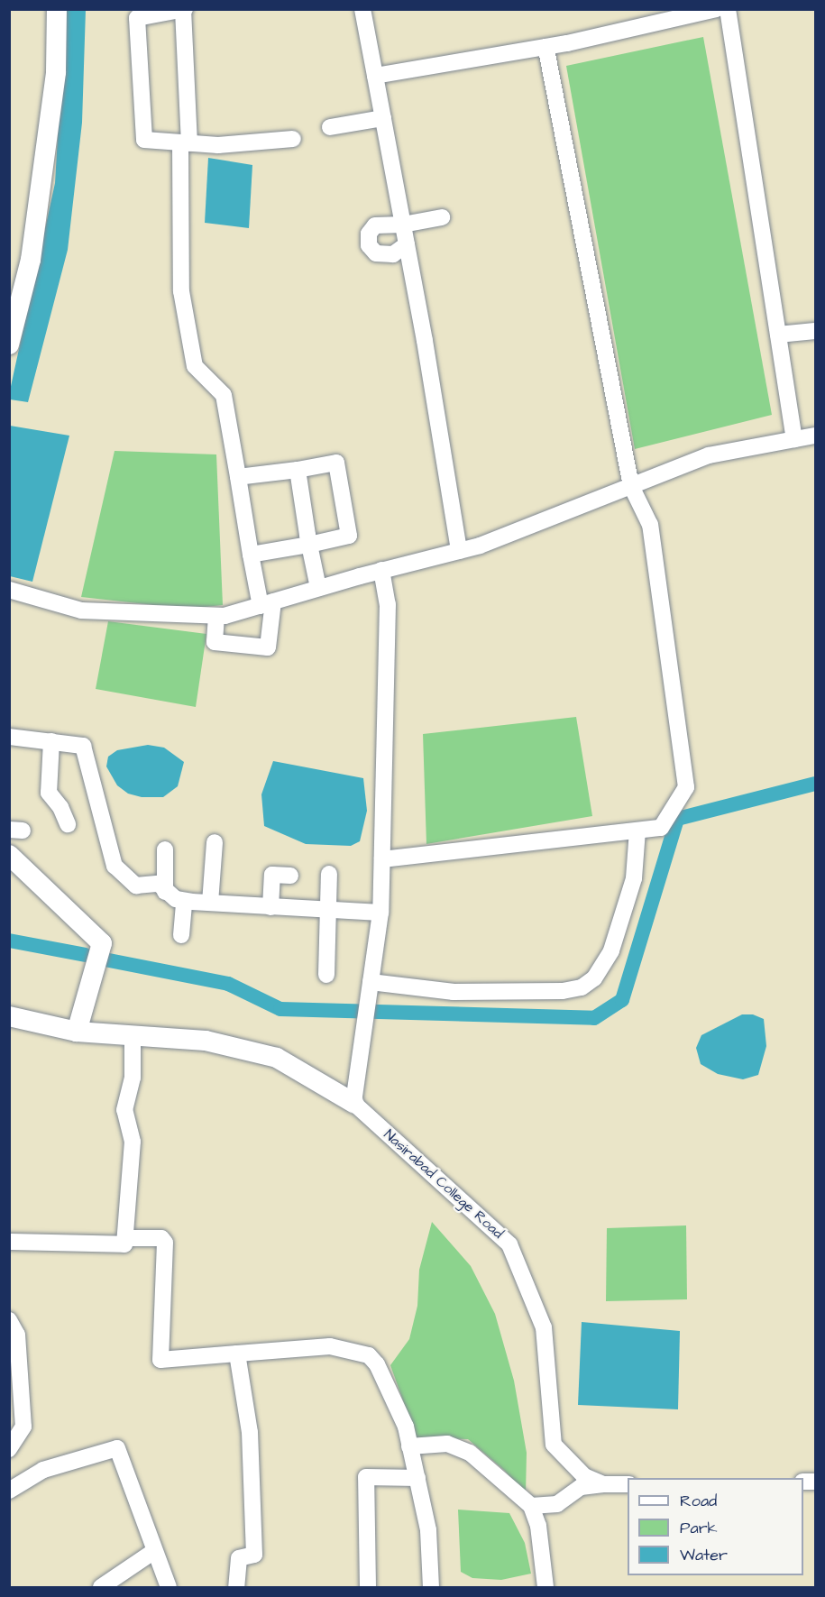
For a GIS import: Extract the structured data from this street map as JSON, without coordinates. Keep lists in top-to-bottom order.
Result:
{
  "streets": {
    "street": ["Nasirabad College Road"]
  },
  "legend": ["Road", "Park", "Water"]
}
